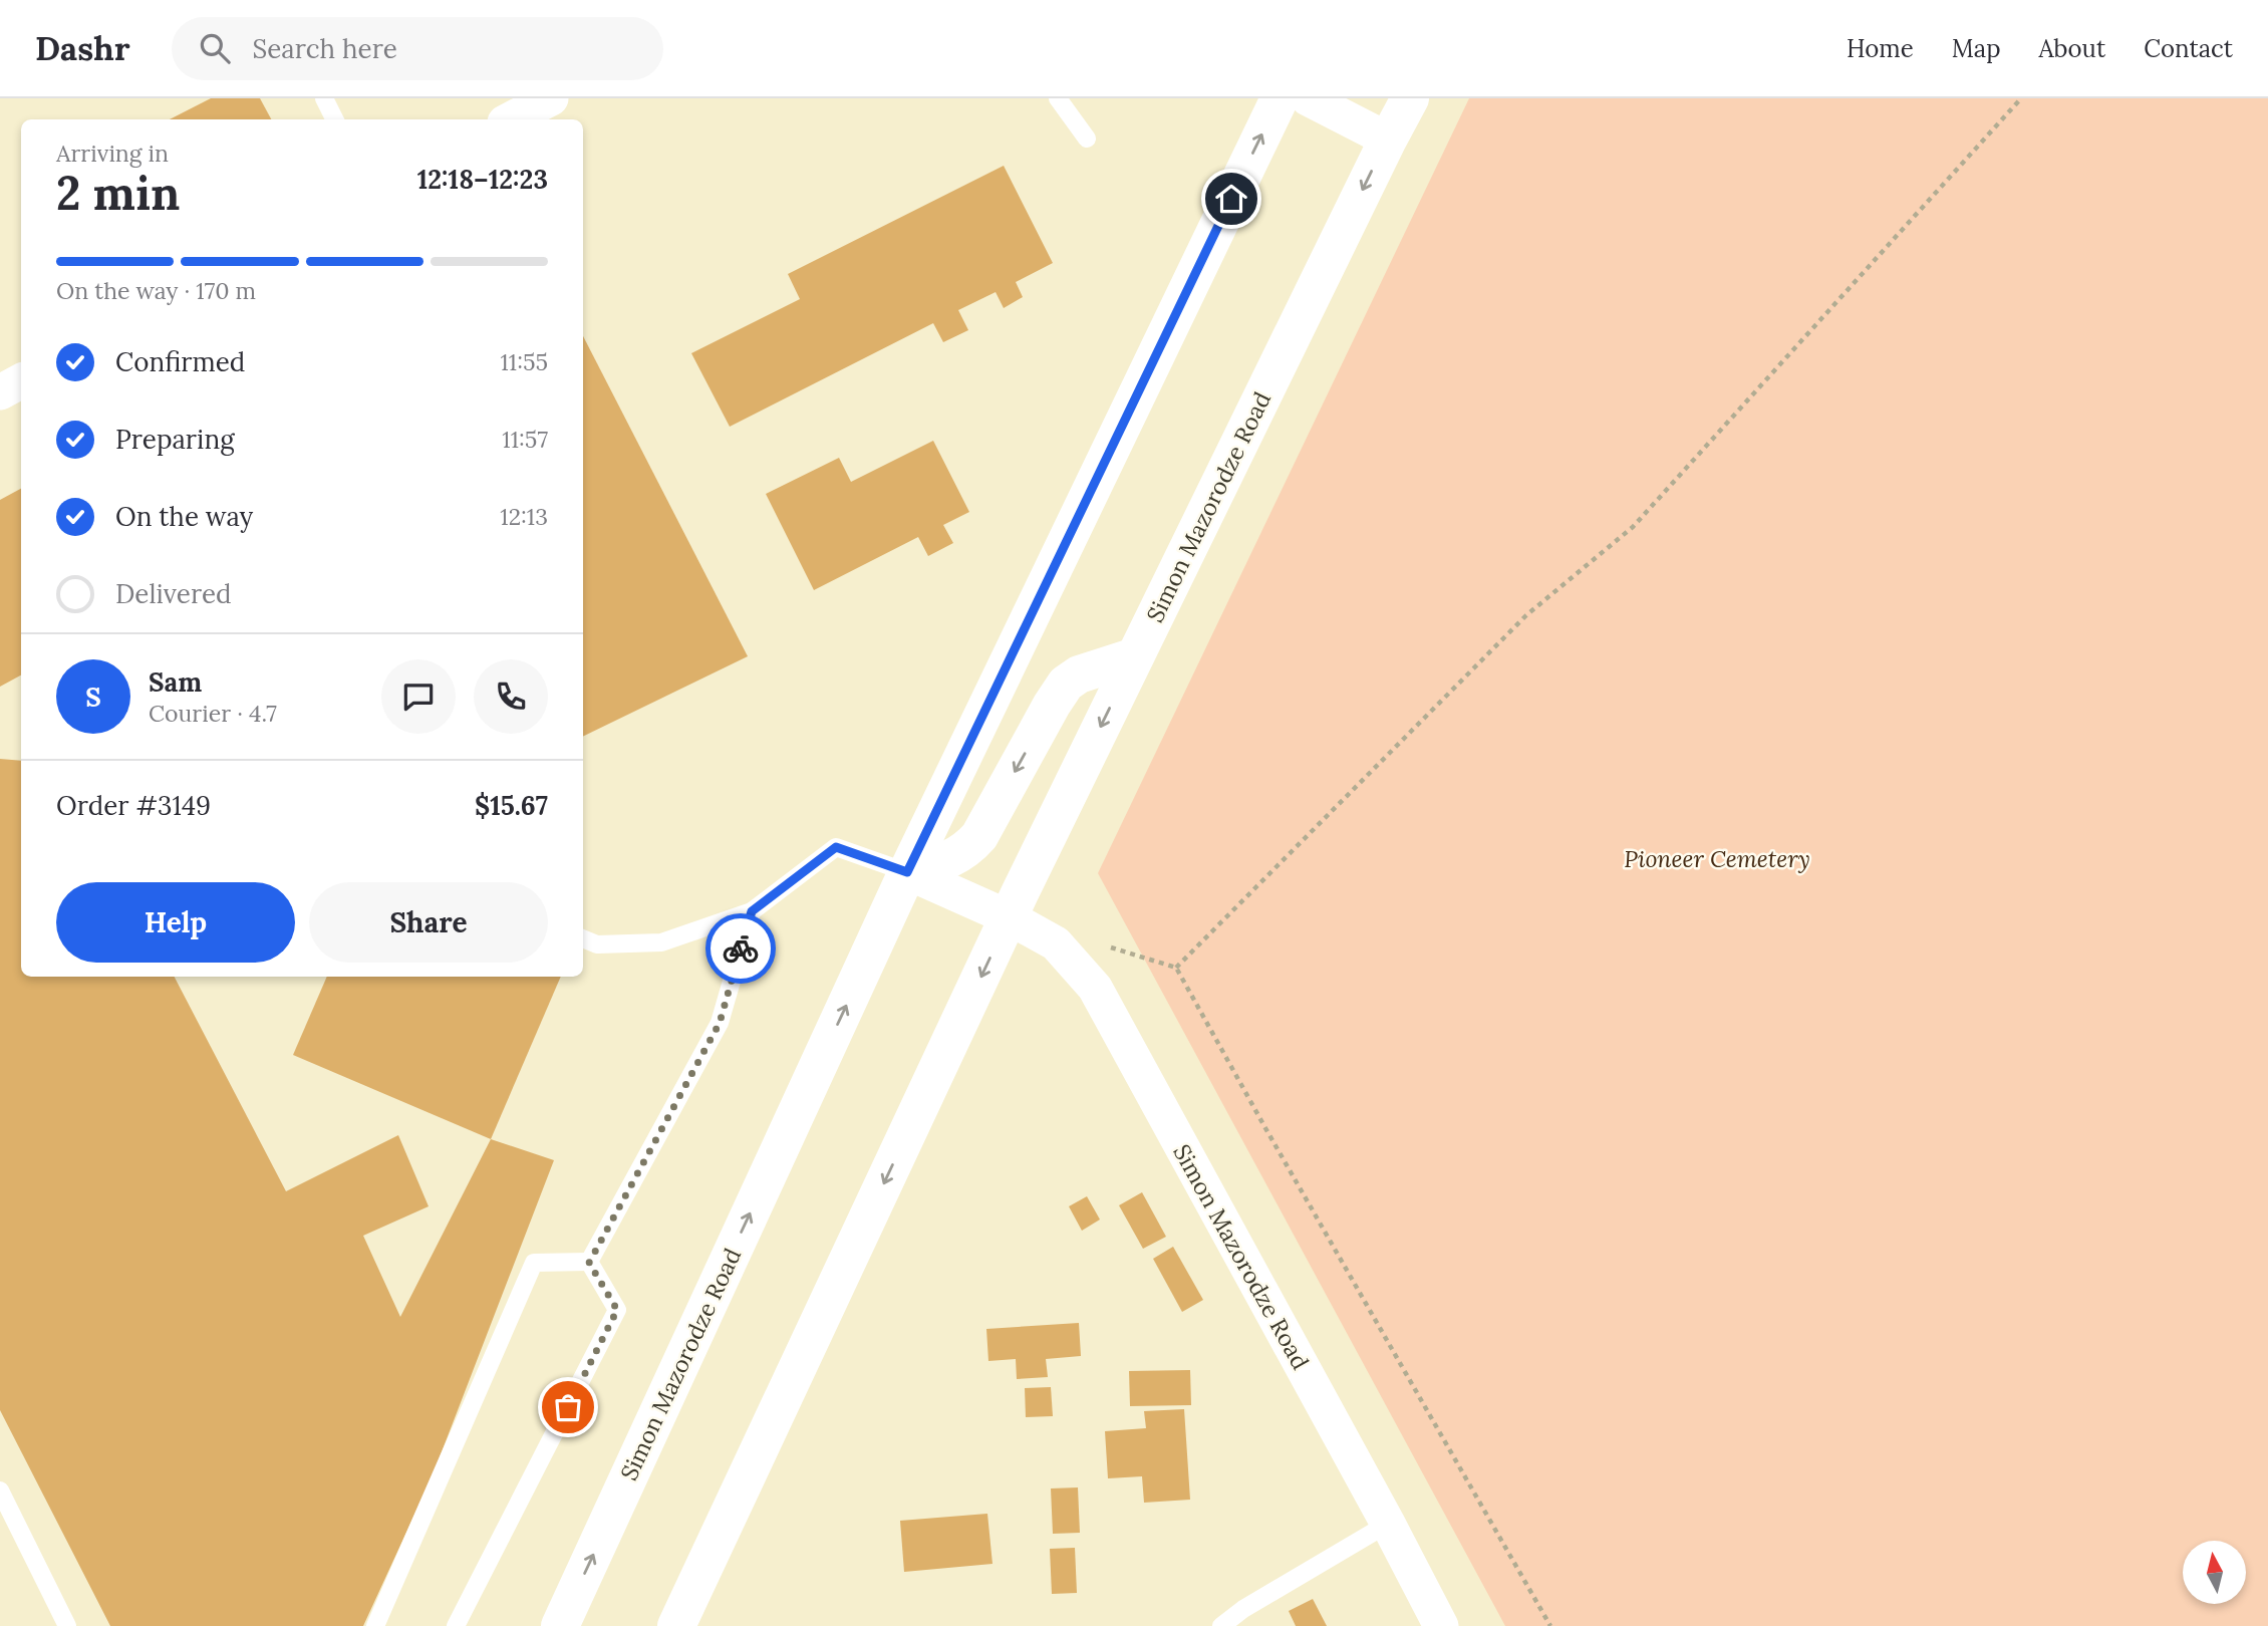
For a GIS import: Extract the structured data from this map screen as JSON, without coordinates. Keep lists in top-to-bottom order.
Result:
{
  "streets": {
    "highway": ["Simon Mazorodze Road"]
  },
  "parks": ["Pioneer Cemetery"],
  "north": "top",
  "page": {
    "header": "Dashr",
    "search": "Search here",
    "nav": [
      "Home",
      "Map",
      "About",
      "Contact"
    ],
    "heading": ["2 min", "Arriving in", "12:18–12:23"],
    "panel": [
      "Sam",
      "Courier · 4.7",
      "Order #3149",
      "$15.67"
    ],
    "bar": "On the way · 170 m",
    "list": [
      ["Confirmed", "11:55"],
      ["Preparing", "11:57"],
      ["On the way", "12:13"],
      "Delivered"
    ],
    "round": "S",
    "buttons": ["Help", "Share"]
  }
}
